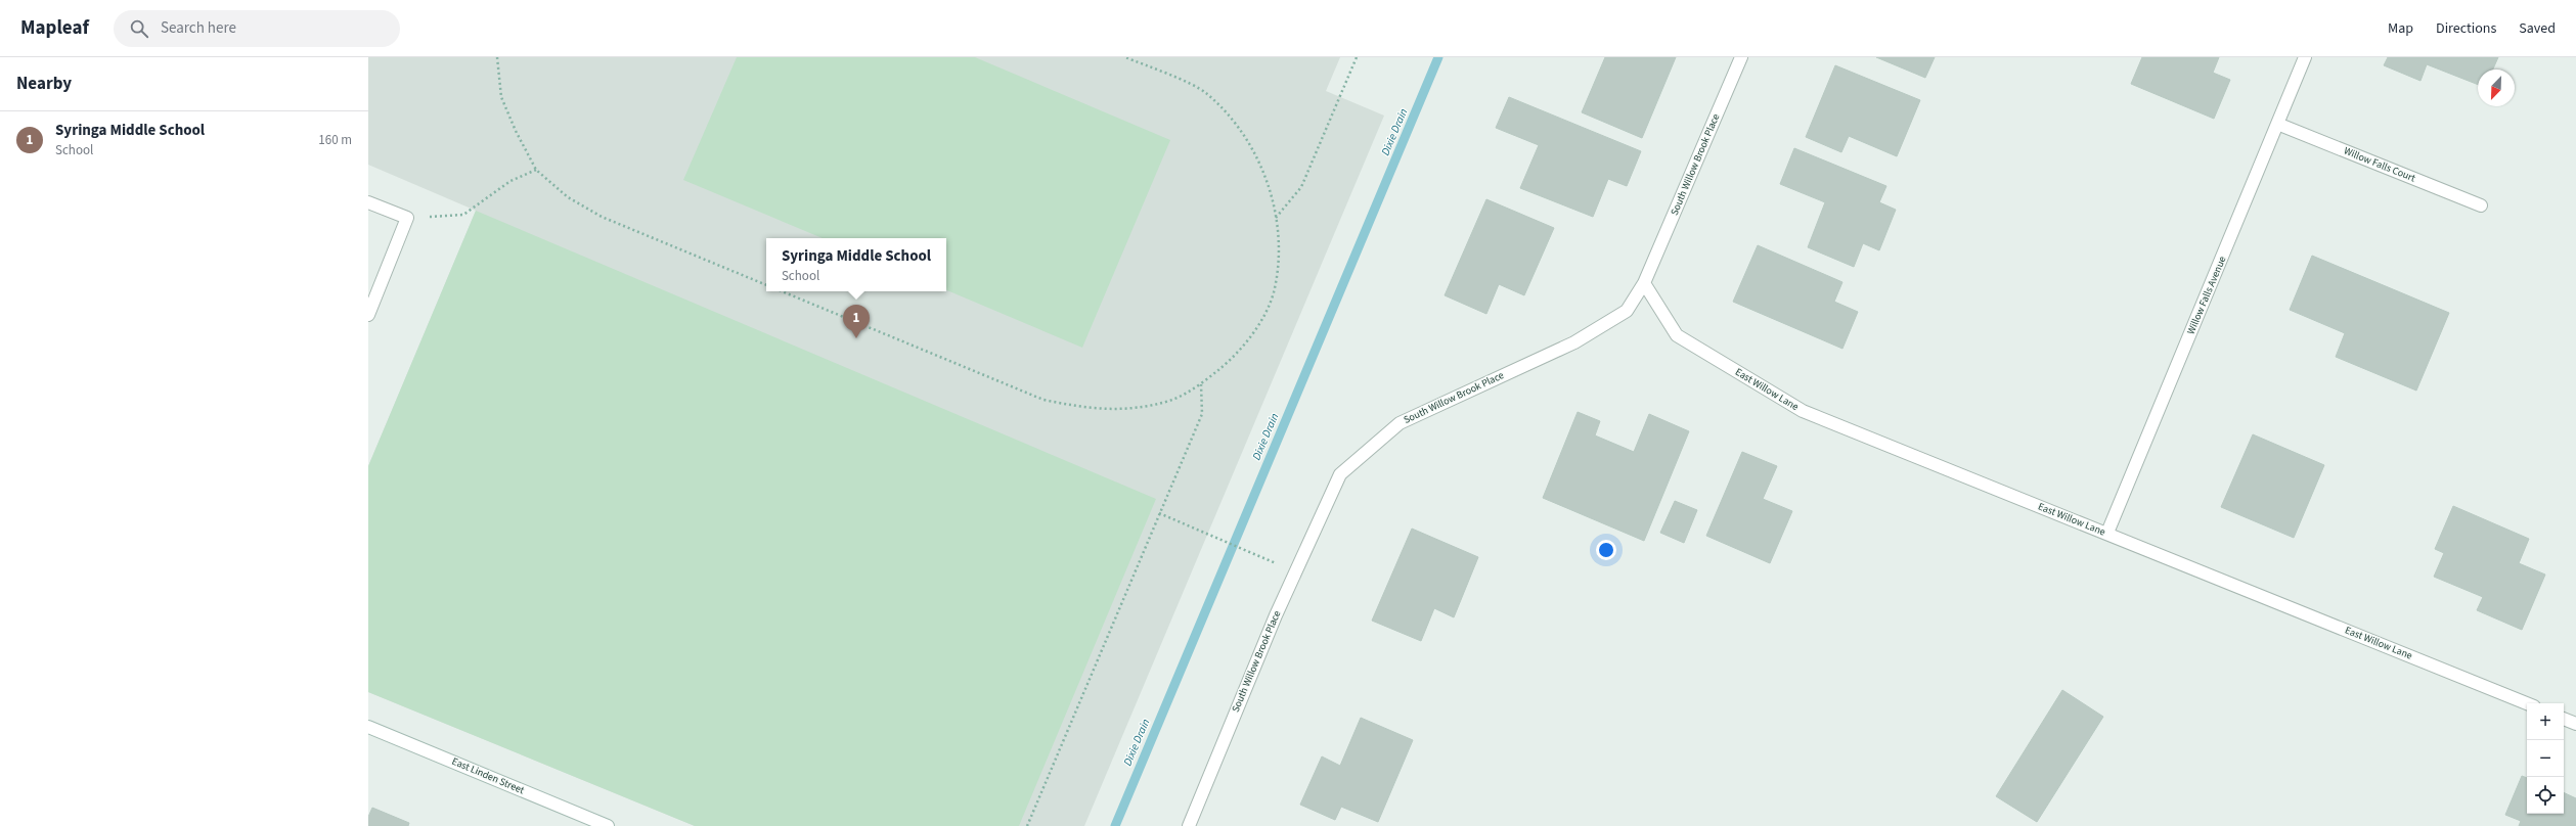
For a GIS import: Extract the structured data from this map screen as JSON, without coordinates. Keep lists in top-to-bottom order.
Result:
{
  "streets": {
    "street": [
      "South Willow Brook Place",
      "Willow Falls Court",
      "Willow Falls Avenue",
      "East Willow Lane",
      "East Linden Street"
    ]
  },
  "crossings": [
    ["South Willow Brook Place", "East Willow Lane"],
    ["Willow Falls Court", "Willow Falls Avenue"],
    ["Willow Falls Avenue", "East Willow Lane"]
  ],
  "water": ["Dixie Drain"],
  "north": "bottom left",
  "page": {
    "header": "Mapleaf",
    "search": "Search here",
    "nav": ["Map", "Directions", "Saved"],
    "heading": "Nearby",
    "list": [
      {
        "mark": "1",
        "name": "Syringa Middle School",
        "note": "School",
        "value": "160 m"
      }
    ],
    "popup": ["Syringa Middle School", "School"],
    "pins": "1",
    "map_buttons": ["+", "−"]
  }
}
